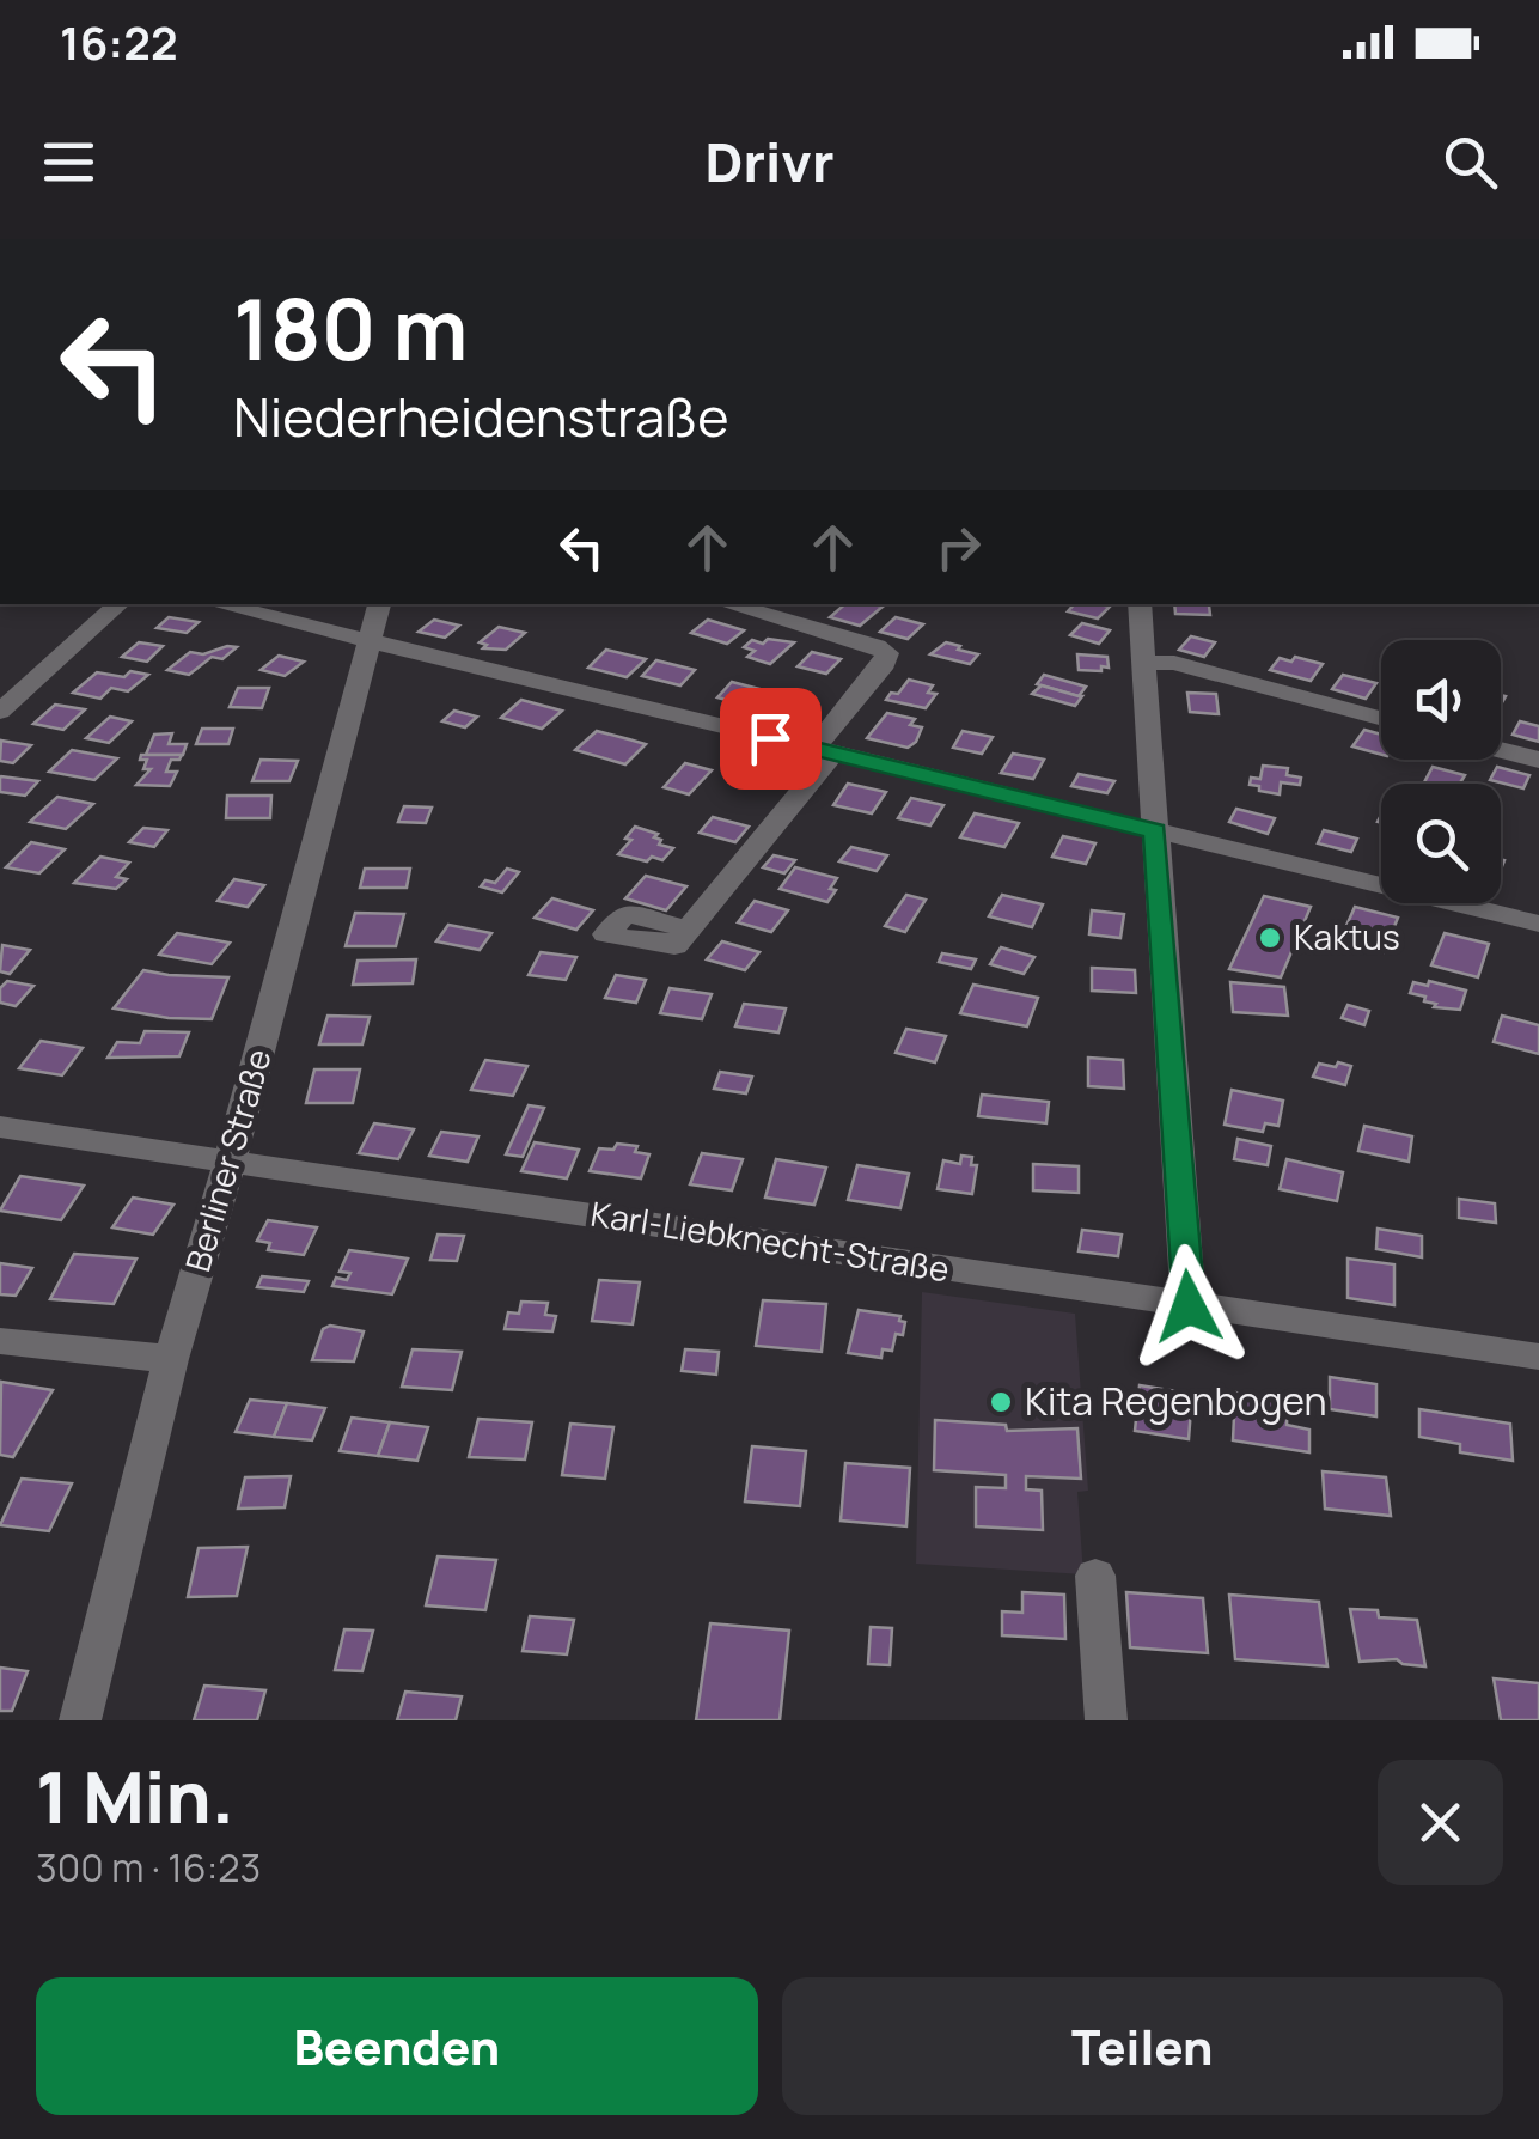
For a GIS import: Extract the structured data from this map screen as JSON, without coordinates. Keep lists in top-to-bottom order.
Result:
{
  "streets": {
    "street": ["Berliner Straße", "Karl-Liebknecht-Straße"]
  },
  "crossings": [
    ["Berliner Straße", "Karl-Liebknecht-Straße"]
  ],
  "places": ["Kaktus", "Kita Regenbogen"],
  "page": {
    "status": "16:22",
    "header": "Drivr",
    "turn": ["180 m", "Niederheidenstraße"],
    "heading": ["1 Min.", "300 m · 16:23"],
    "buttons": ["Beenden", "Teilen"]
  }
}
